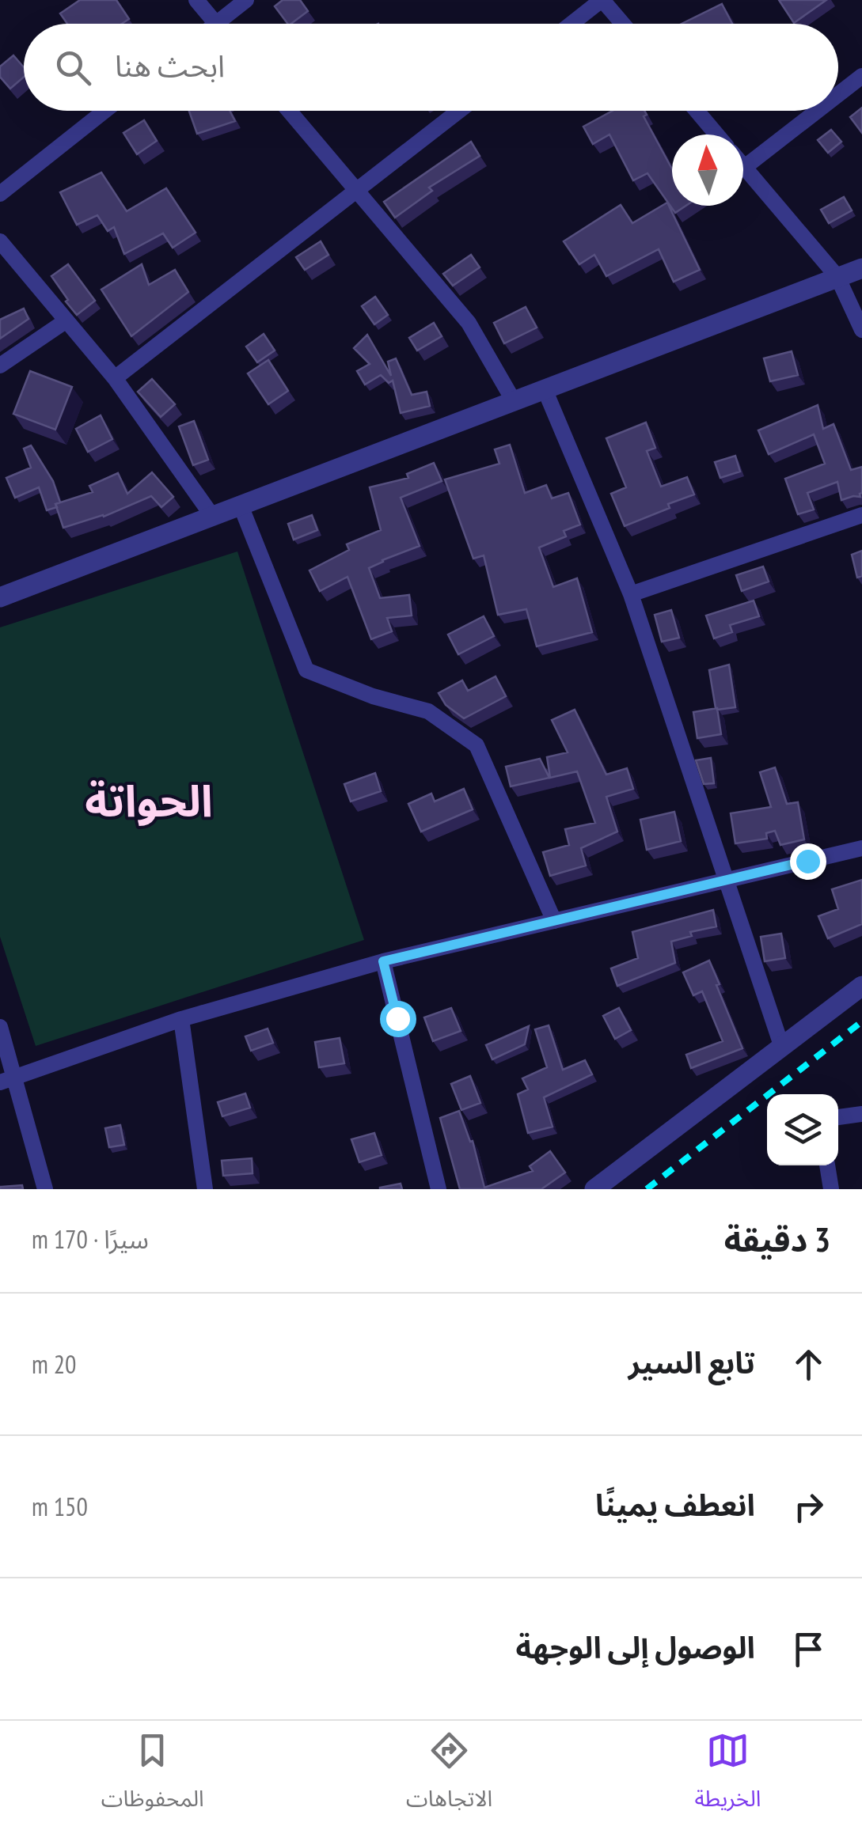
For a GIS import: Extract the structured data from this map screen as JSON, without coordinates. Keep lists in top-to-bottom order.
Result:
{
  "districts": ["الحواتة"],
  "north": "top",
  "page": {
    "search": "ابحث هنا",
    "heading": ["3 دقيقة", "سيرًا · 170 m"],
    "list": [
      ["تابع السير", "20 m"],
      ["انعطف يمينًا", "150 m"],
      "الوصول إلى الوجهة"
    ],
    "nav": ["الخريطة", "الاتجاهات", "المحفوظات"]
  }
}
